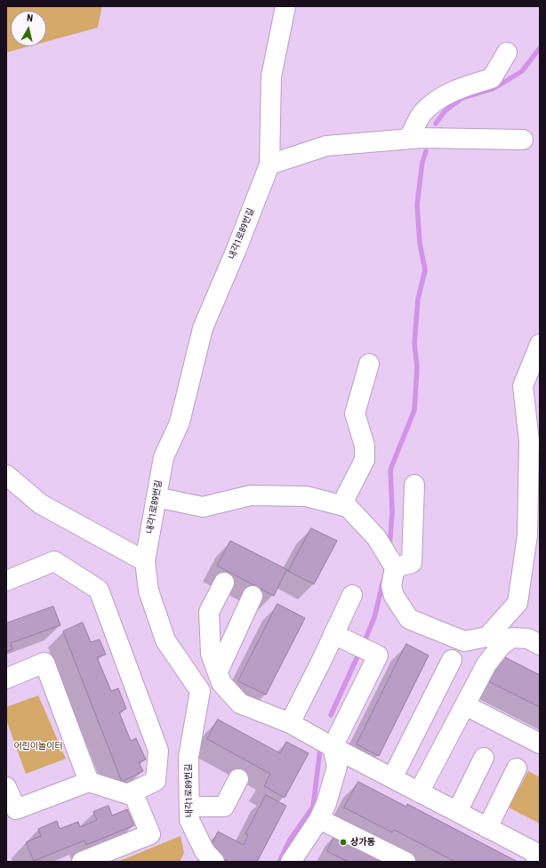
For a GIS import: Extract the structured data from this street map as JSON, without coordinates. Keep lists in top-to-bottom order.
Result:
{
  "streets": {
    "street": ["내각1로89번길"]
  },
  "parks": ["어린이놀이터"],
  "places": ["상가동"],
  "north": "top"
}
